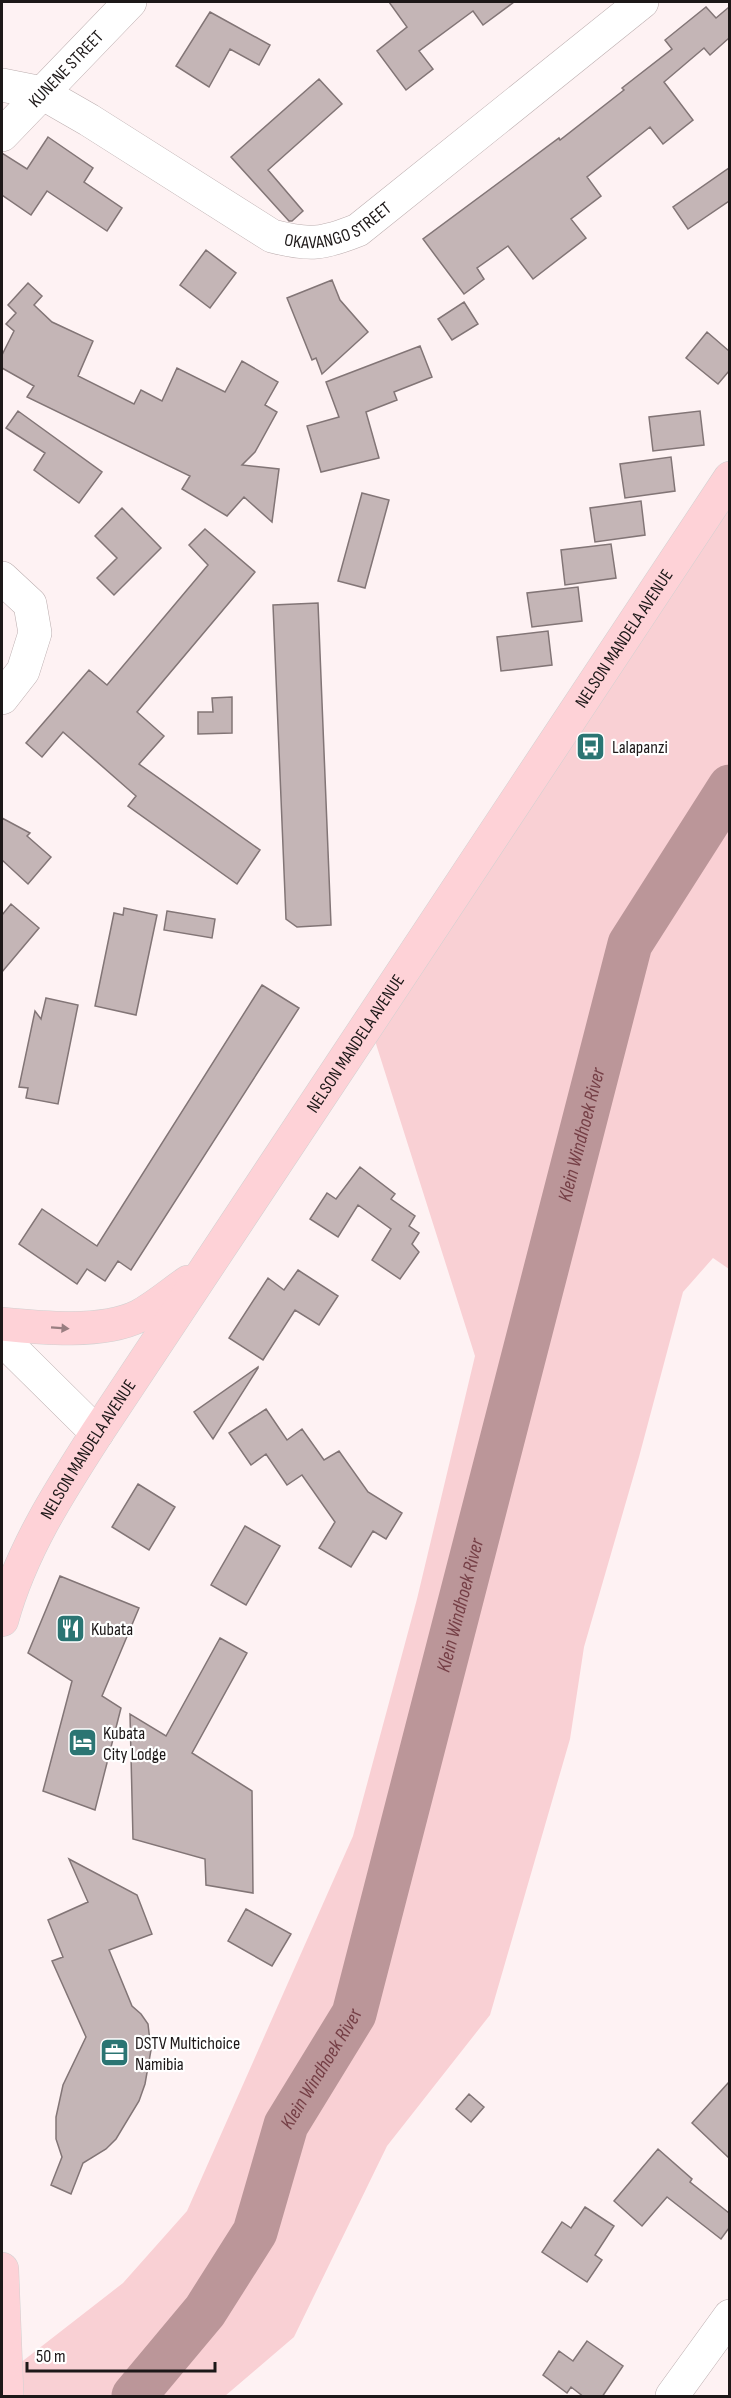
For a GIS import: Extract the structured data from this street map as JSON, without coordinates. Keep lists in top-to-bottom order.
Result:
{
  "streets": {
    "main road": ["NELSON MANDELA AVENUE"],
    "street": ["KUNENE STREET", "OKAVANGO STREET"]
  },
  "crossings": [
    ["KUNENE STREET", "OKAVANGO STREET"]
  ],
  "water": ["Klein Windhoek River"],
  "places": {
    "bus stop": ["Lalapanzi"],
    "restaurant": ["Kubata"],
    "hotel": ["Kubata City Lodge"],
    "office": ["DSTV Multichoice Namibia"]
  },
  "scale_bar": "50 m"
}
